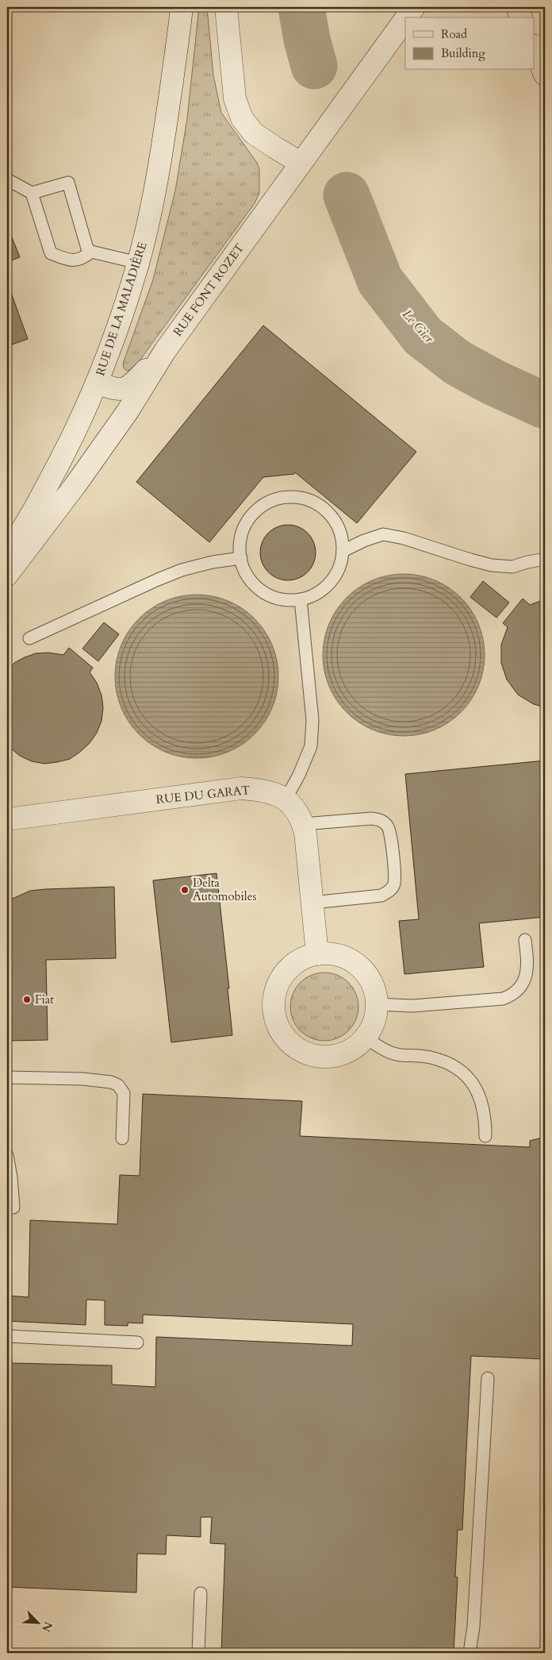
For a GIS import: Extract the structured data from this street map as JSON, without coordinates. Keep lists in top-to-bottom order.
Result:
{
  "streets": {
    "main road": ["RUE FONT ROZET", "RUE DE LA MALADIÈRE", "RUE DU GARAT"]
  },
  "water": ["Le Gier"],
  "places": ["Delta Automobiles", "Fiat"],
  "legend": ["Road", "Building"],
  "north": "bottom right"
}
